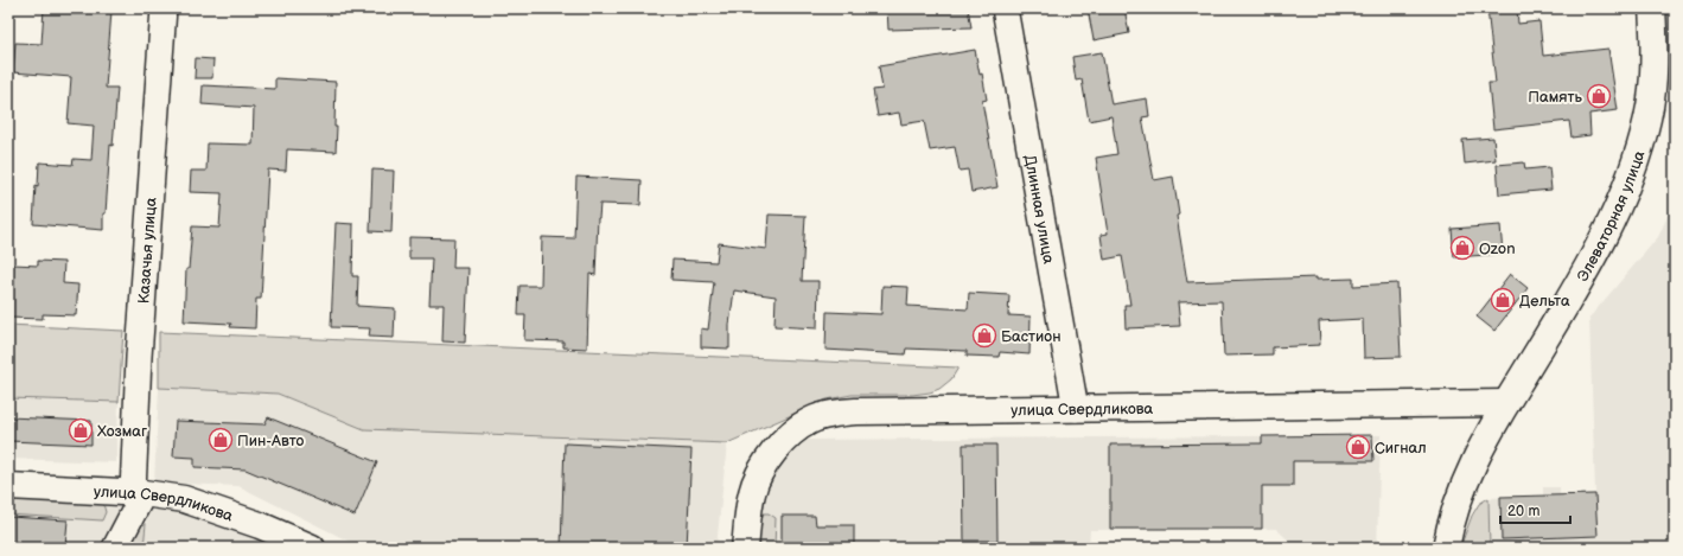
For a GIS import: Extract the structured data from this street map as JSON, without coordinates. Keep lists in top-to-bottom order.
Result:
{
  "streets": {
    "street": [
      "Длинная улица",
      "Элеваторная улица",
      "Казачья улица",
      "улица Свердликова"
    ]
  },
  "crossings": [
    ["Длинная улица", "улица Свердликова"],
    ["Элеваторная улица", "улица Свердликова"],
    ["Казачья улица", "улица Свердликова"]
  ],
  "places": {
    "shop": [
      "Память",
      "Ozon",
      "Дельта",
      "Бастион",
      "Хозмаг",
      "Пин-Авто",
      "Сигнал"
    ]
  },
  "scale_bar": "20 m"
}
